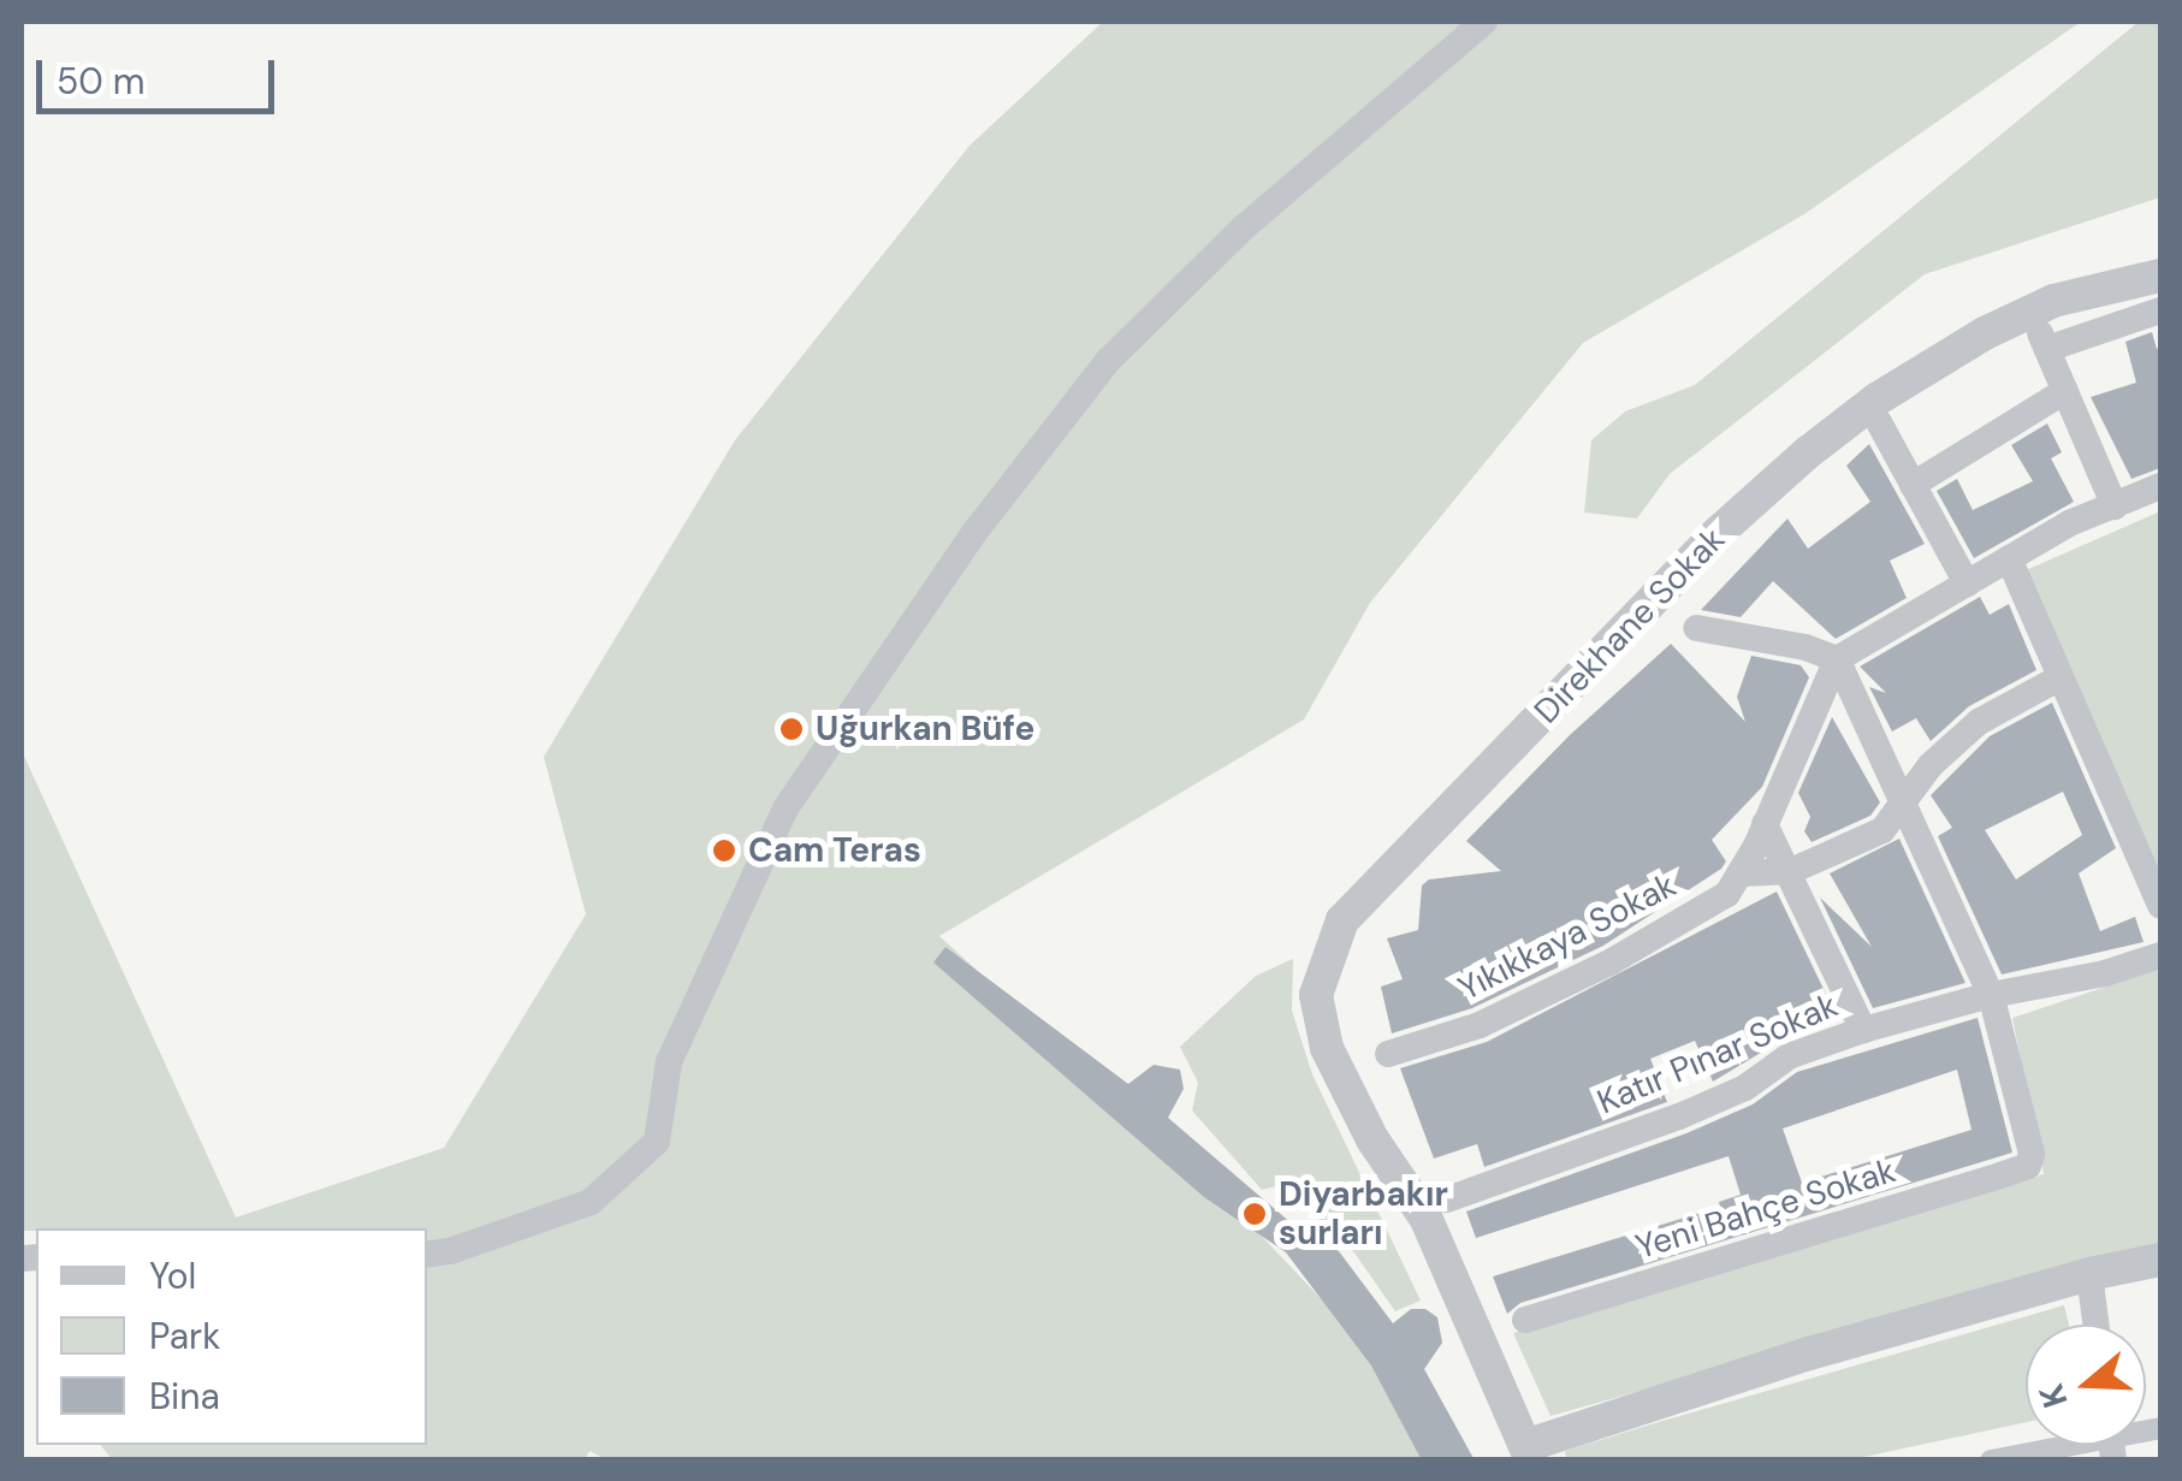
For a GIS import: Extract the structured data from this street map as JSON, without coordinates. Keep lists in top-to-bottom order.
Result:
{
  "streets": {
    "street": [
      "Direkhane Sokak",
      "Yıkıkkaya Sokak",
      "Katır Pınar Sokak",
      "Yeni Bahçe Sokak"
    ]
  },
  "crossings": [
    ["Katır Pınar Sokak", "Yeni Bahçe Sokak"]
  ],
  "places": ["Uğurkan Büfe", "Cam Teras", "Diyarbakır surları"],
  "legend": ["Yol", "Park", "Bina"],
  "scale_bar": "50 m",
  "north": "left"
}
